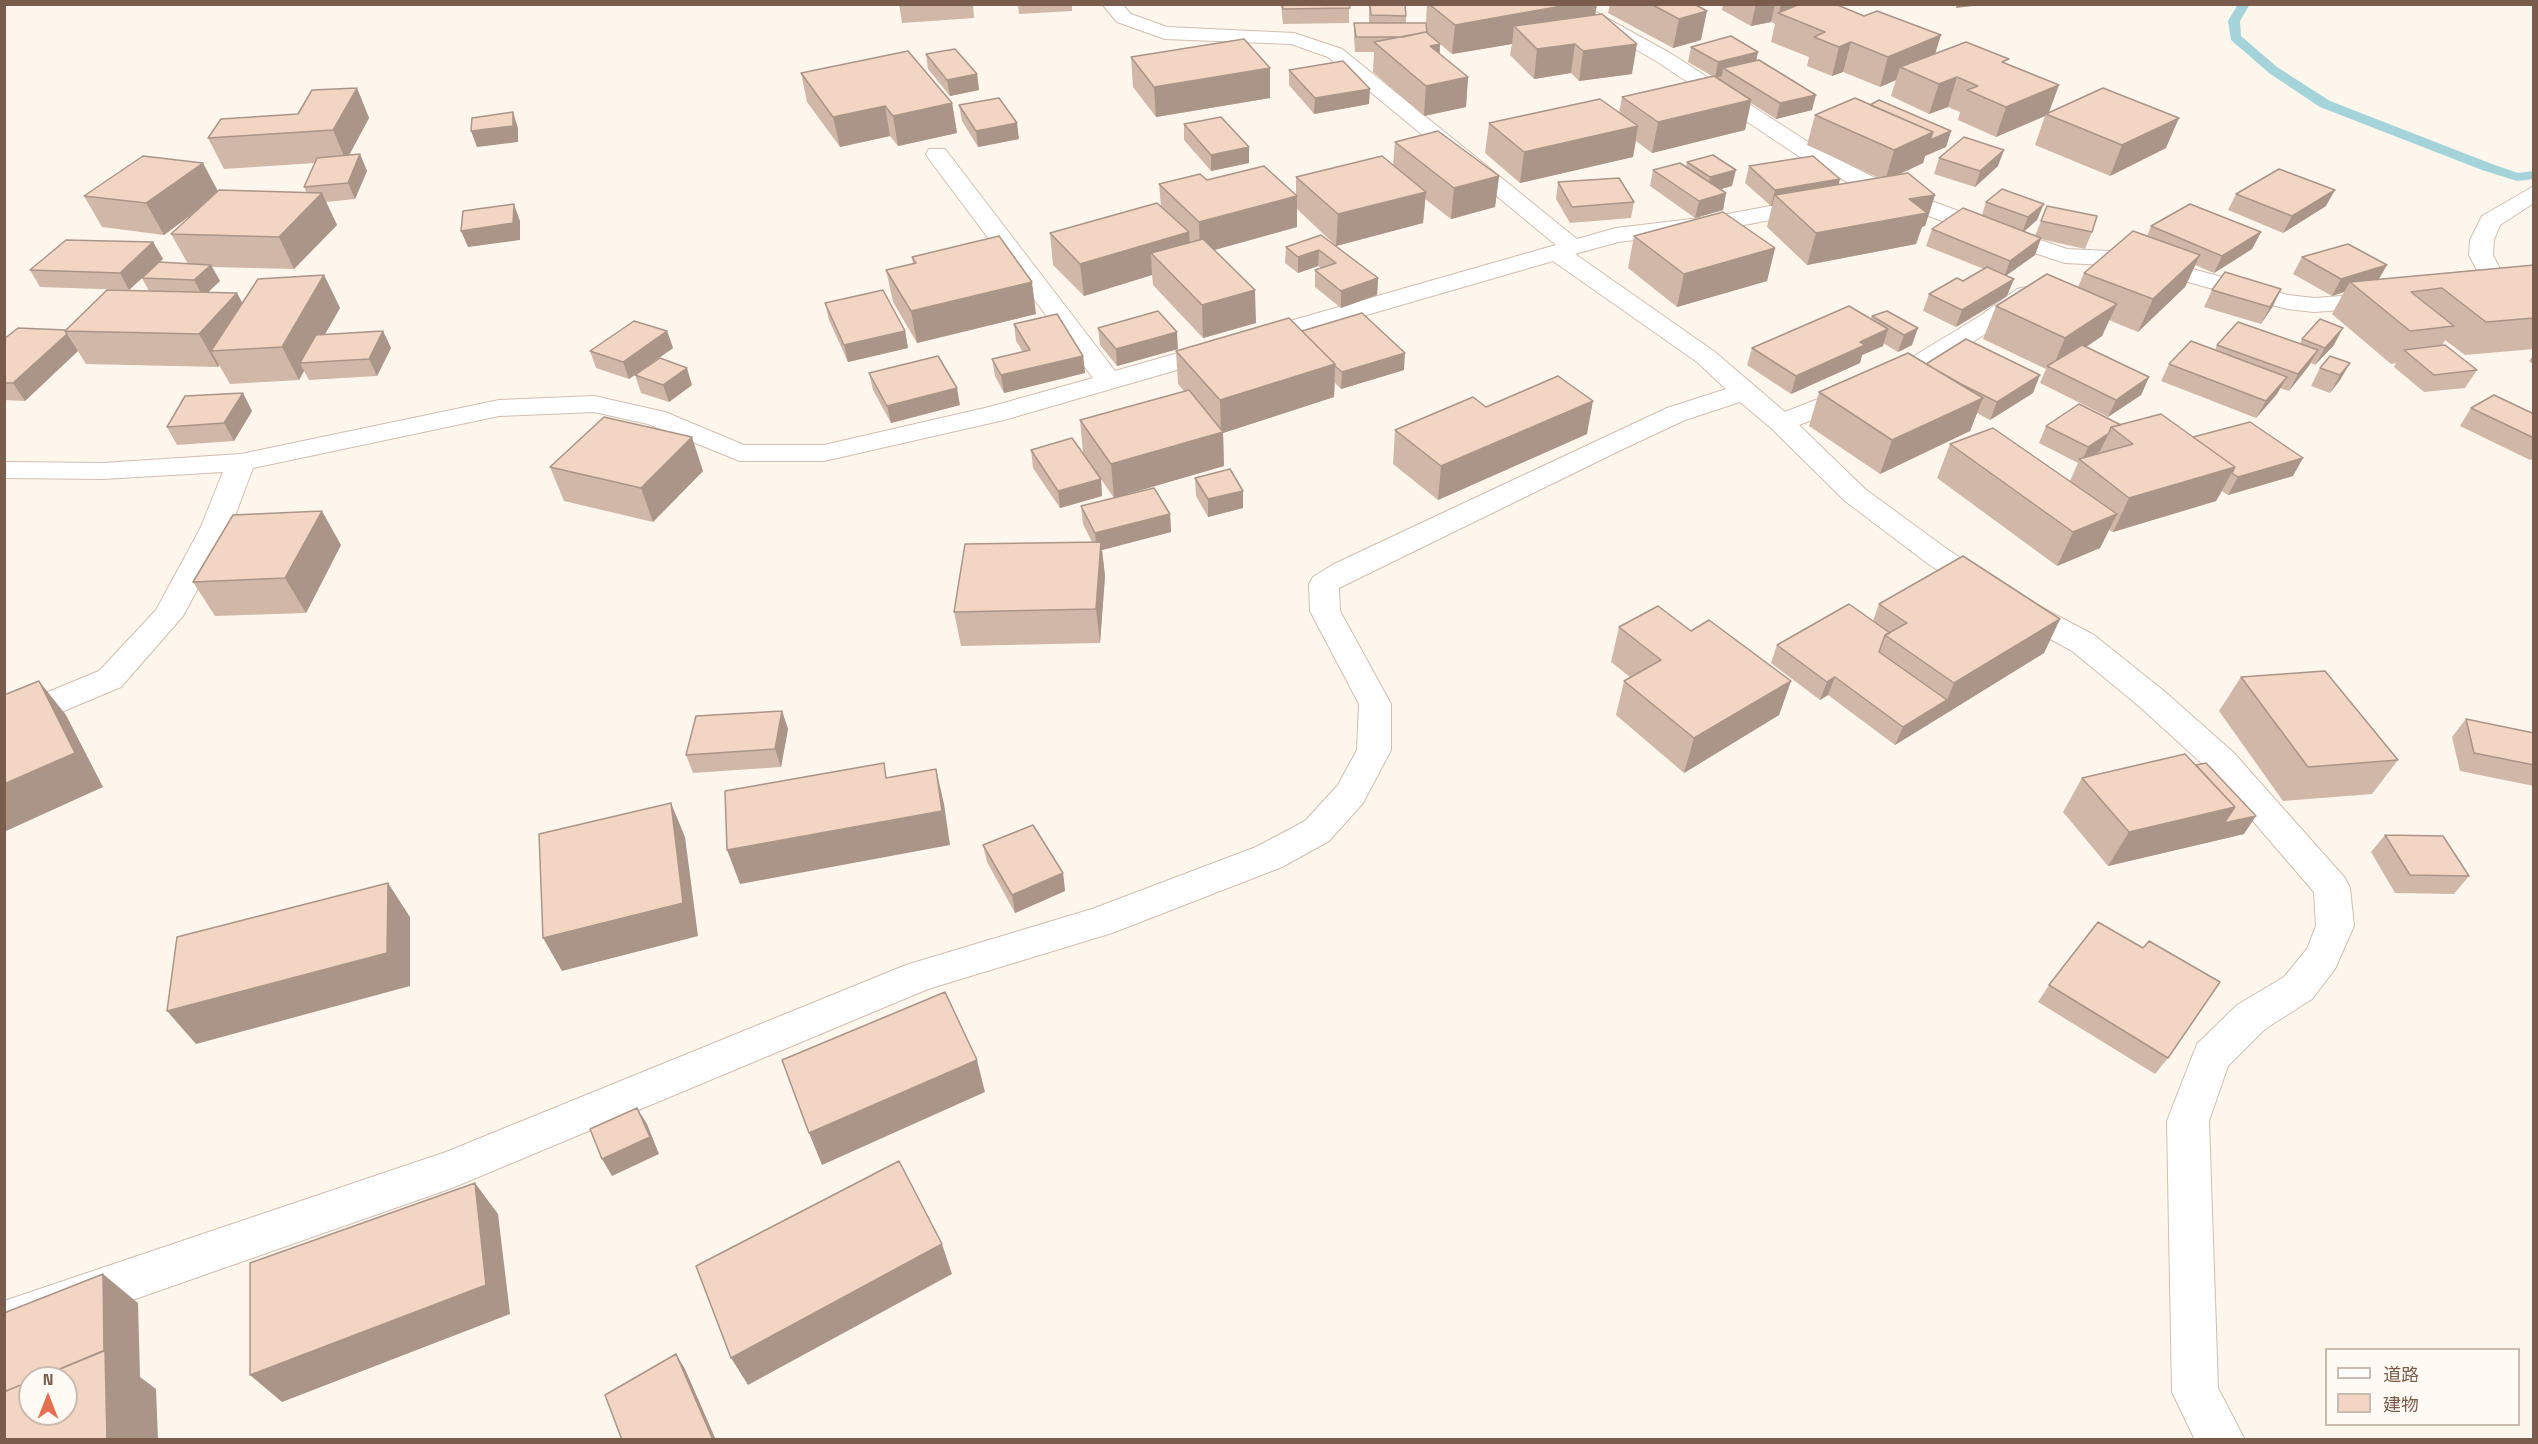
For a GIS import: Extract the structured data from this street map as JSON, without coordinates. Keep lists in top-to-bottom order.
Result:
{
  "legend": ["道路", "建物"],
  "north": "top"
}
